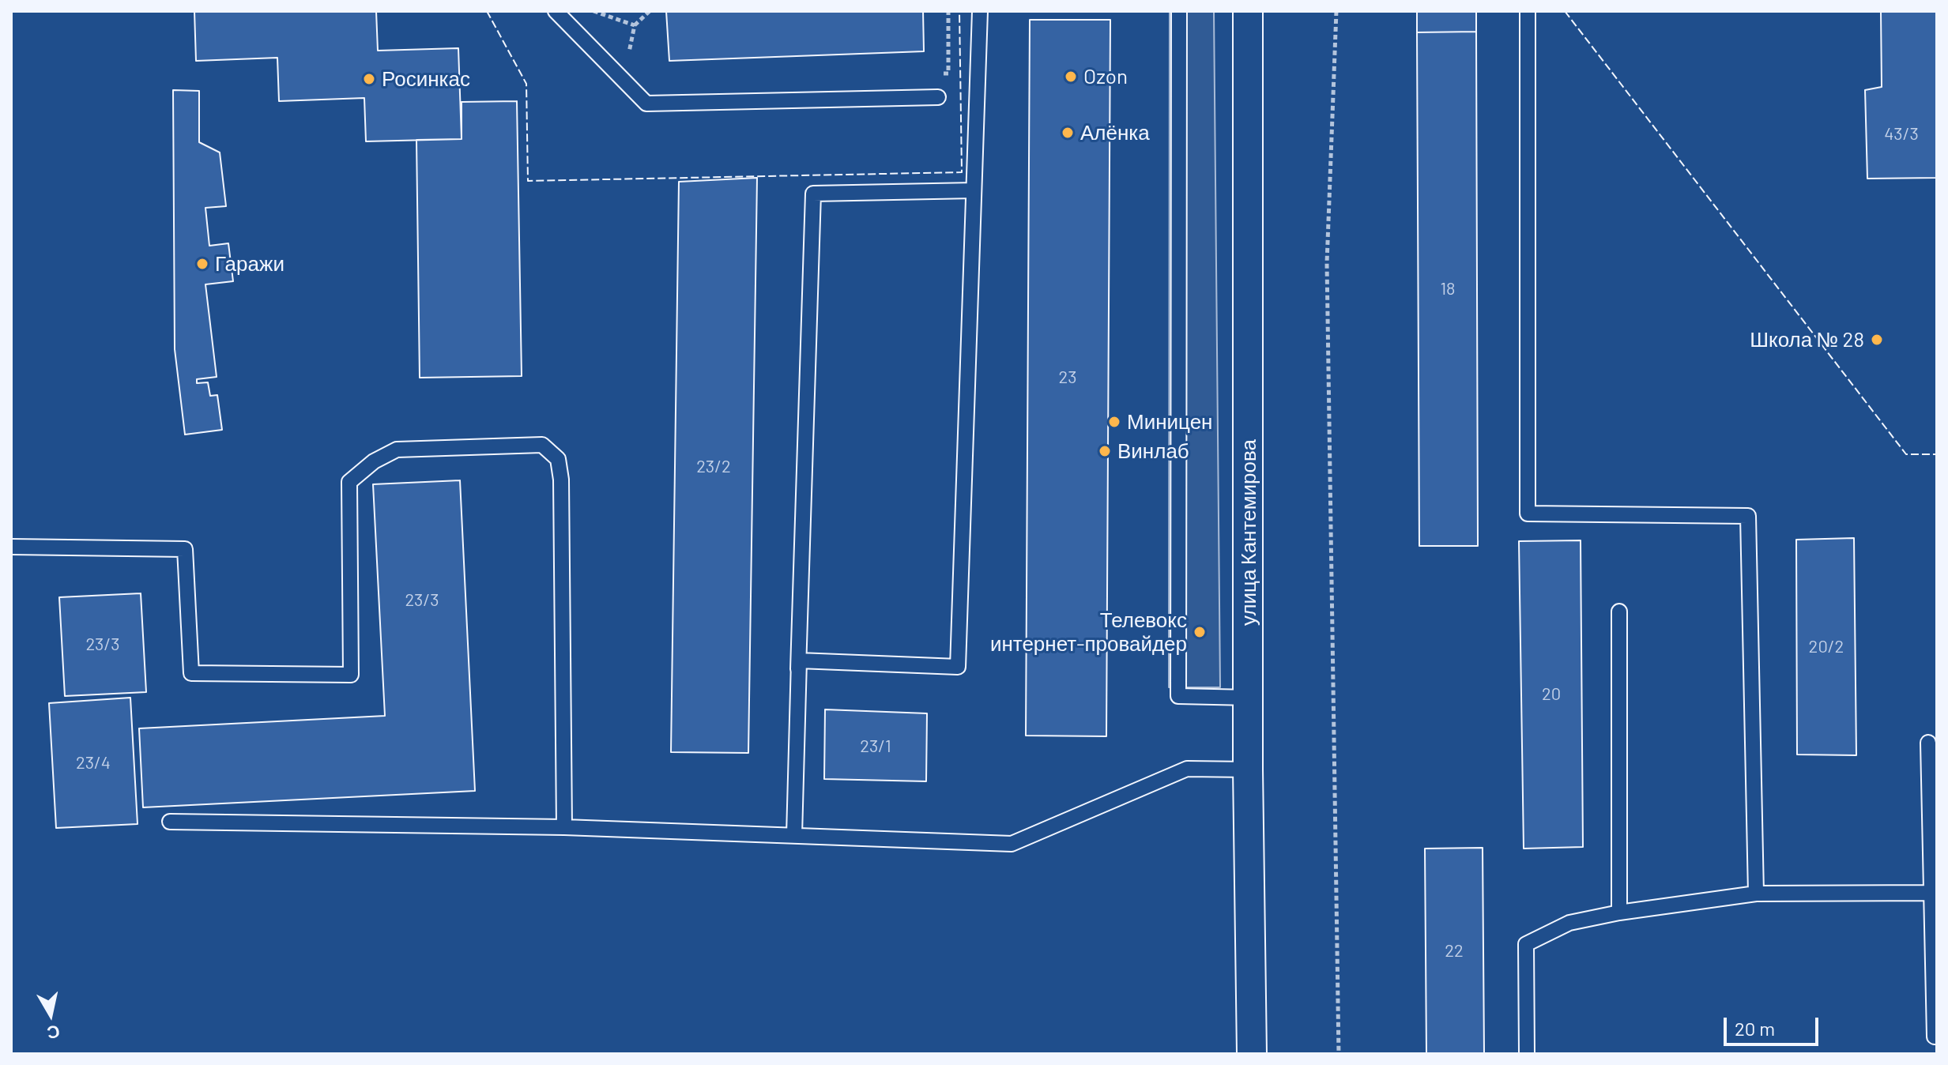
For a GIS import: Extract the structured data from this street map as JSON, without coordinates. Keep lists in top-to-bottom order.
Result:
{
  "streets": {
    "street": ["улица Кантемирова"]
  },
  "places": [
    "Ozon",
    "Росинкас",
    "Алёнка",
    "Гаражи",
    "Школа № 28",
    "Миницен",
    "Винлаб",
    "Телевокс интернет-провайдер"
  ],
  "house_numbers": [
    "43/3",
    "18",
    "23",
    "23/2",
    "23/3",
    "23/3",
    "20/2",
    "20",
    "23/1",
    "23/4",
    "22"
  ],
  "scale_bar": "20 m",
  "north": "bottom"
}
